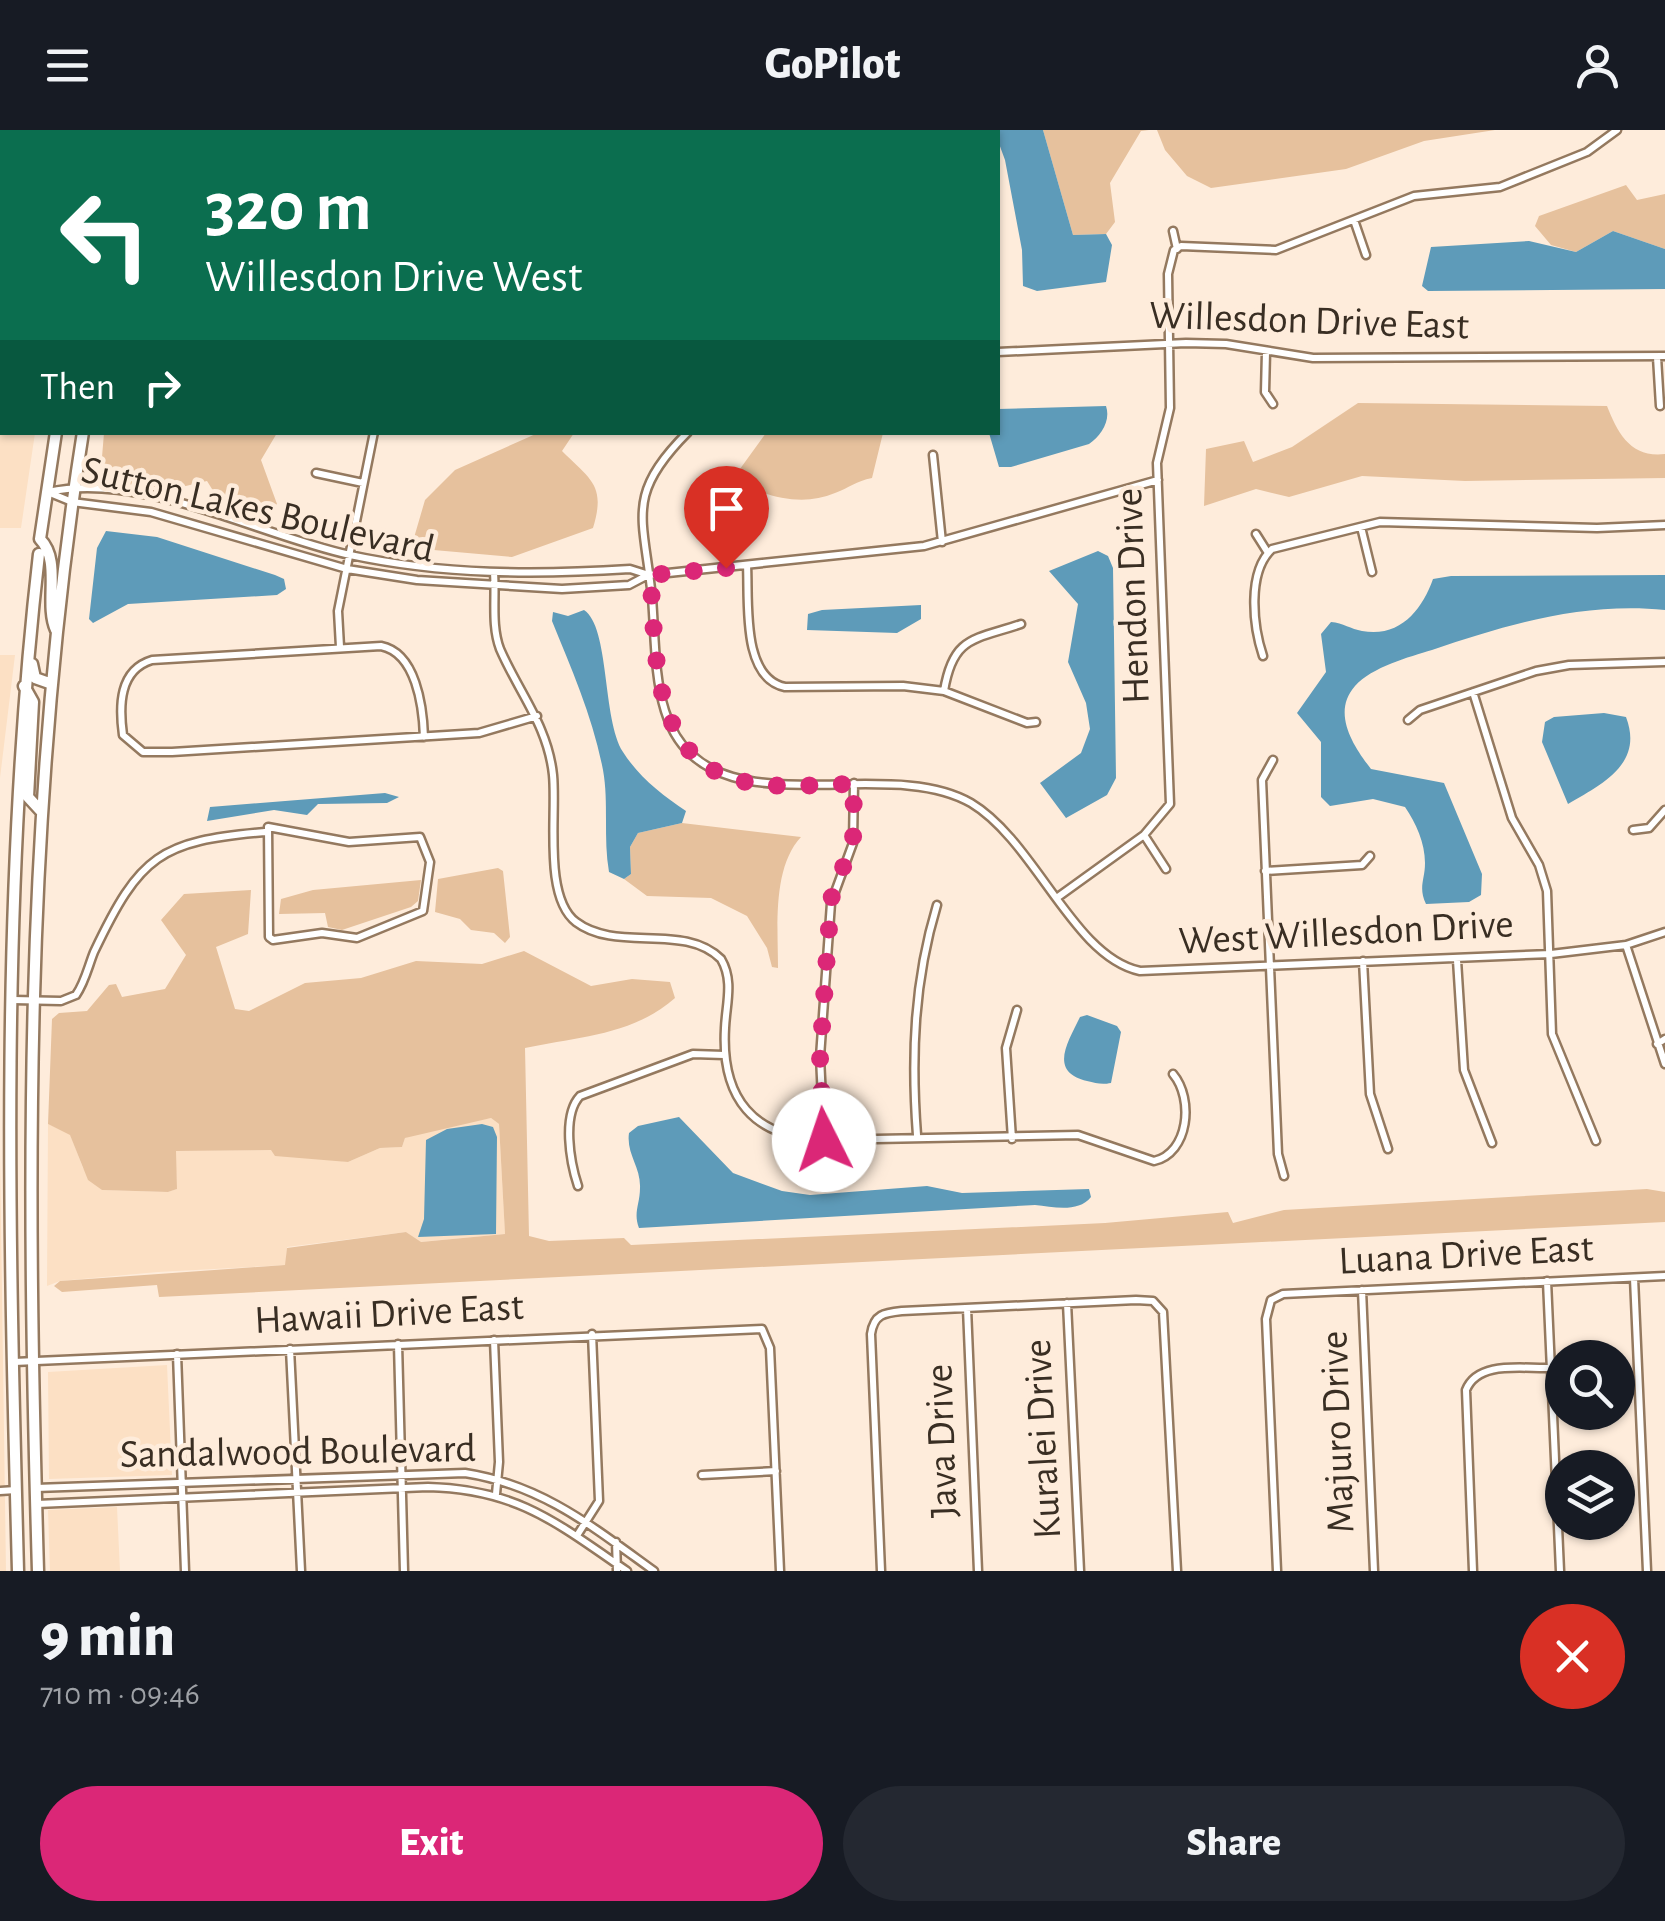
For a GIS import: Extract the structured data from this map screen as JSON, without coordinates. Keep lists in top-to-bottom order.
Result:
{
  "streets": {
    "street": [
      "Willesdon Drive East",
      "Sutton Lakes Boulevard",
      "Hendon Drive",
      "West Willesdon Drive",
      "Luana Drive East",
      "Hawaii Drive East",
      "Majuro Drive",
      "Kuralei Drive",
      "Java Drive",
      "Sandalwood Boulevard"
    ]
  },
  "crossings": [
    ["Willesdon Drive East", "Hendon Drive"],
    ["Sutton Lakes Boulevard", "Hendon Drive"],
    ["Sutton Lakes Boulevard", "West Willesdon Drive"],
    ["Hendon Drive", "West Willesdon Drive"],
    ["Luana Drive East", "Majuro Drive"]
  ],
  "page": {
    "header": "GoPilot",
    "turn": ["320 m", "Willesdon Drive West"],
    "then": "Then",
    "heading": ["9 min", "710 m · 09:46"],
    "buttons": ["Exit", "Share"]
  }
}
